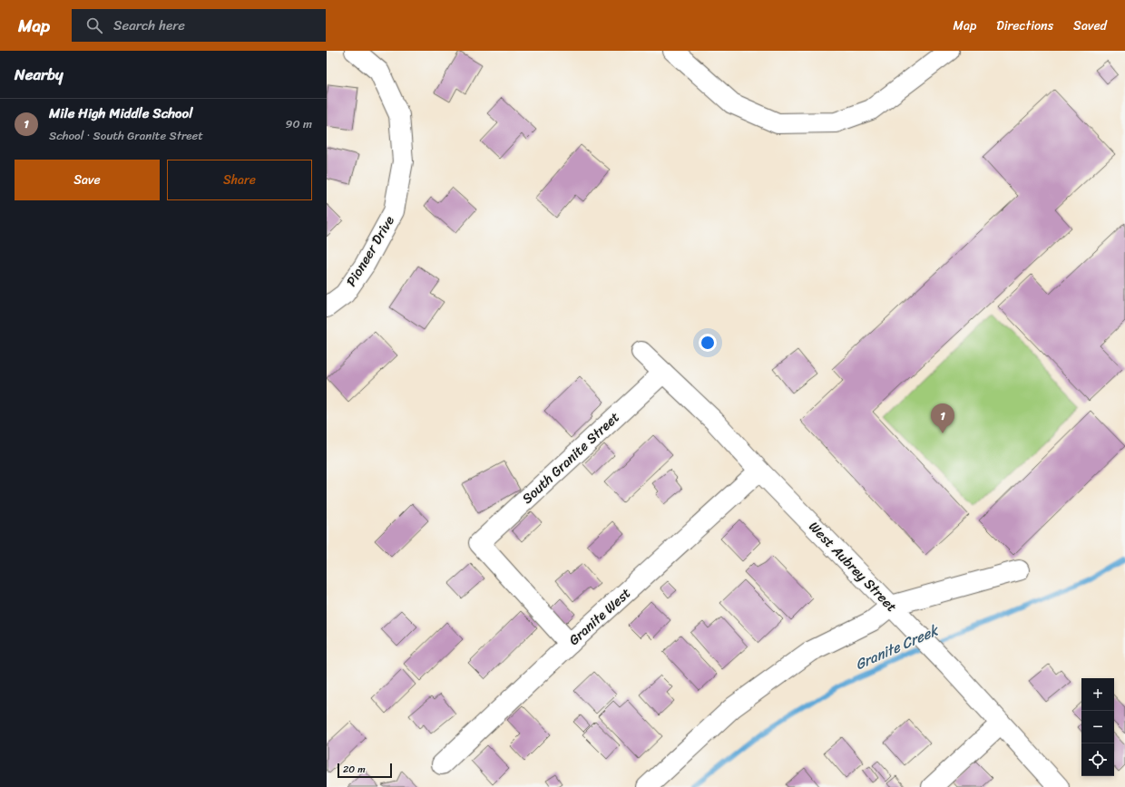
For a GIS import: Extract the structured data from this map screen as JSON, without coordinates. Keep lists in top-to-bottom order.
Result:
{
  "streets": {
    "street": [
      "Pioneer Drive",
      "South Granite Street",
      "West Aubrey Street",
      "Granite West"
    ]
  },
  "crossings": [
    ["South Granite Street", "West Aubrey Street"],
    ["South Granite Street", "Granite West"],
    ["West Aubrey Street", "Granite West"]
  ],
  "water": ["Granite Creek"],
  "scale_bar": "20 m",
  "page": {
    "header": "Map",
    "search": "Search here",
    "nav": ["Map", "Directions", "Saved"],
    "heading": "Nearby",
    "list": [
      {
        "mark": "1",
        "name": "Mile High Middle School",
        "note": "School · South Granite Street",
        "value": "90 m"
      }
    ],
    "buttons": ["Save", "Share"],
    "pins": "1",
    "map_buttons": ["+", "−"],
    "scale": "20 m"
  }
}
